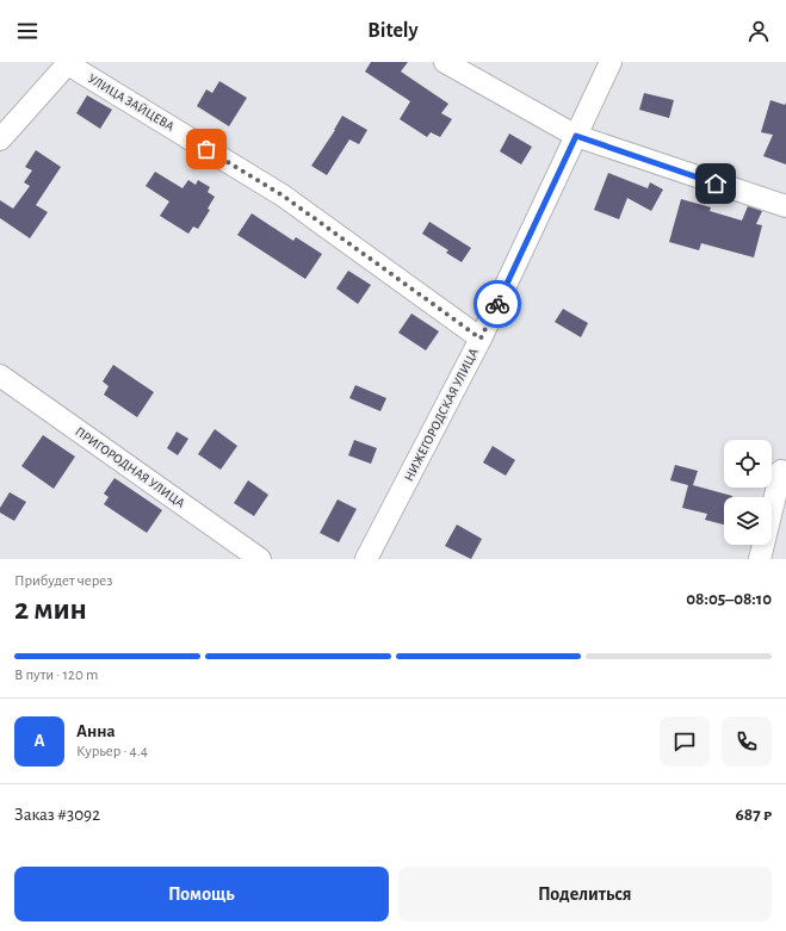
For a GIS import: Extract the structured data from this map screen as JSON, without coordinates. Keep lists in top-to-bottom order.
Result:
{
  "streets": {
    "street": ["УЛИЦА ЗАЙЦЕВА", "НИЖЕГОРОДСКАЯ УЛИЦА", "ПРИГОРОДНАЯ УЛИЦА"]
  },
  "crossings": [
    ["УЛИЦА ЗАЙЦЕВА", "НИЖЕГОРОДСКАЯ УЛИЦА"]
  ],
  "page": {
    "header": "Bitely",
    "heading": ["2 мин", "Прибудет через", "08:05–08:10"],
    "panel": [
      "Анна",
      "Курьер · 4.4",
      "Заказ #3092",
      "687 ₽"
    ],
    "bar": "В пути · 120 m",
    "round": "А",
    "buttons": ["Помощь", "Поделиться"]
  }
}
